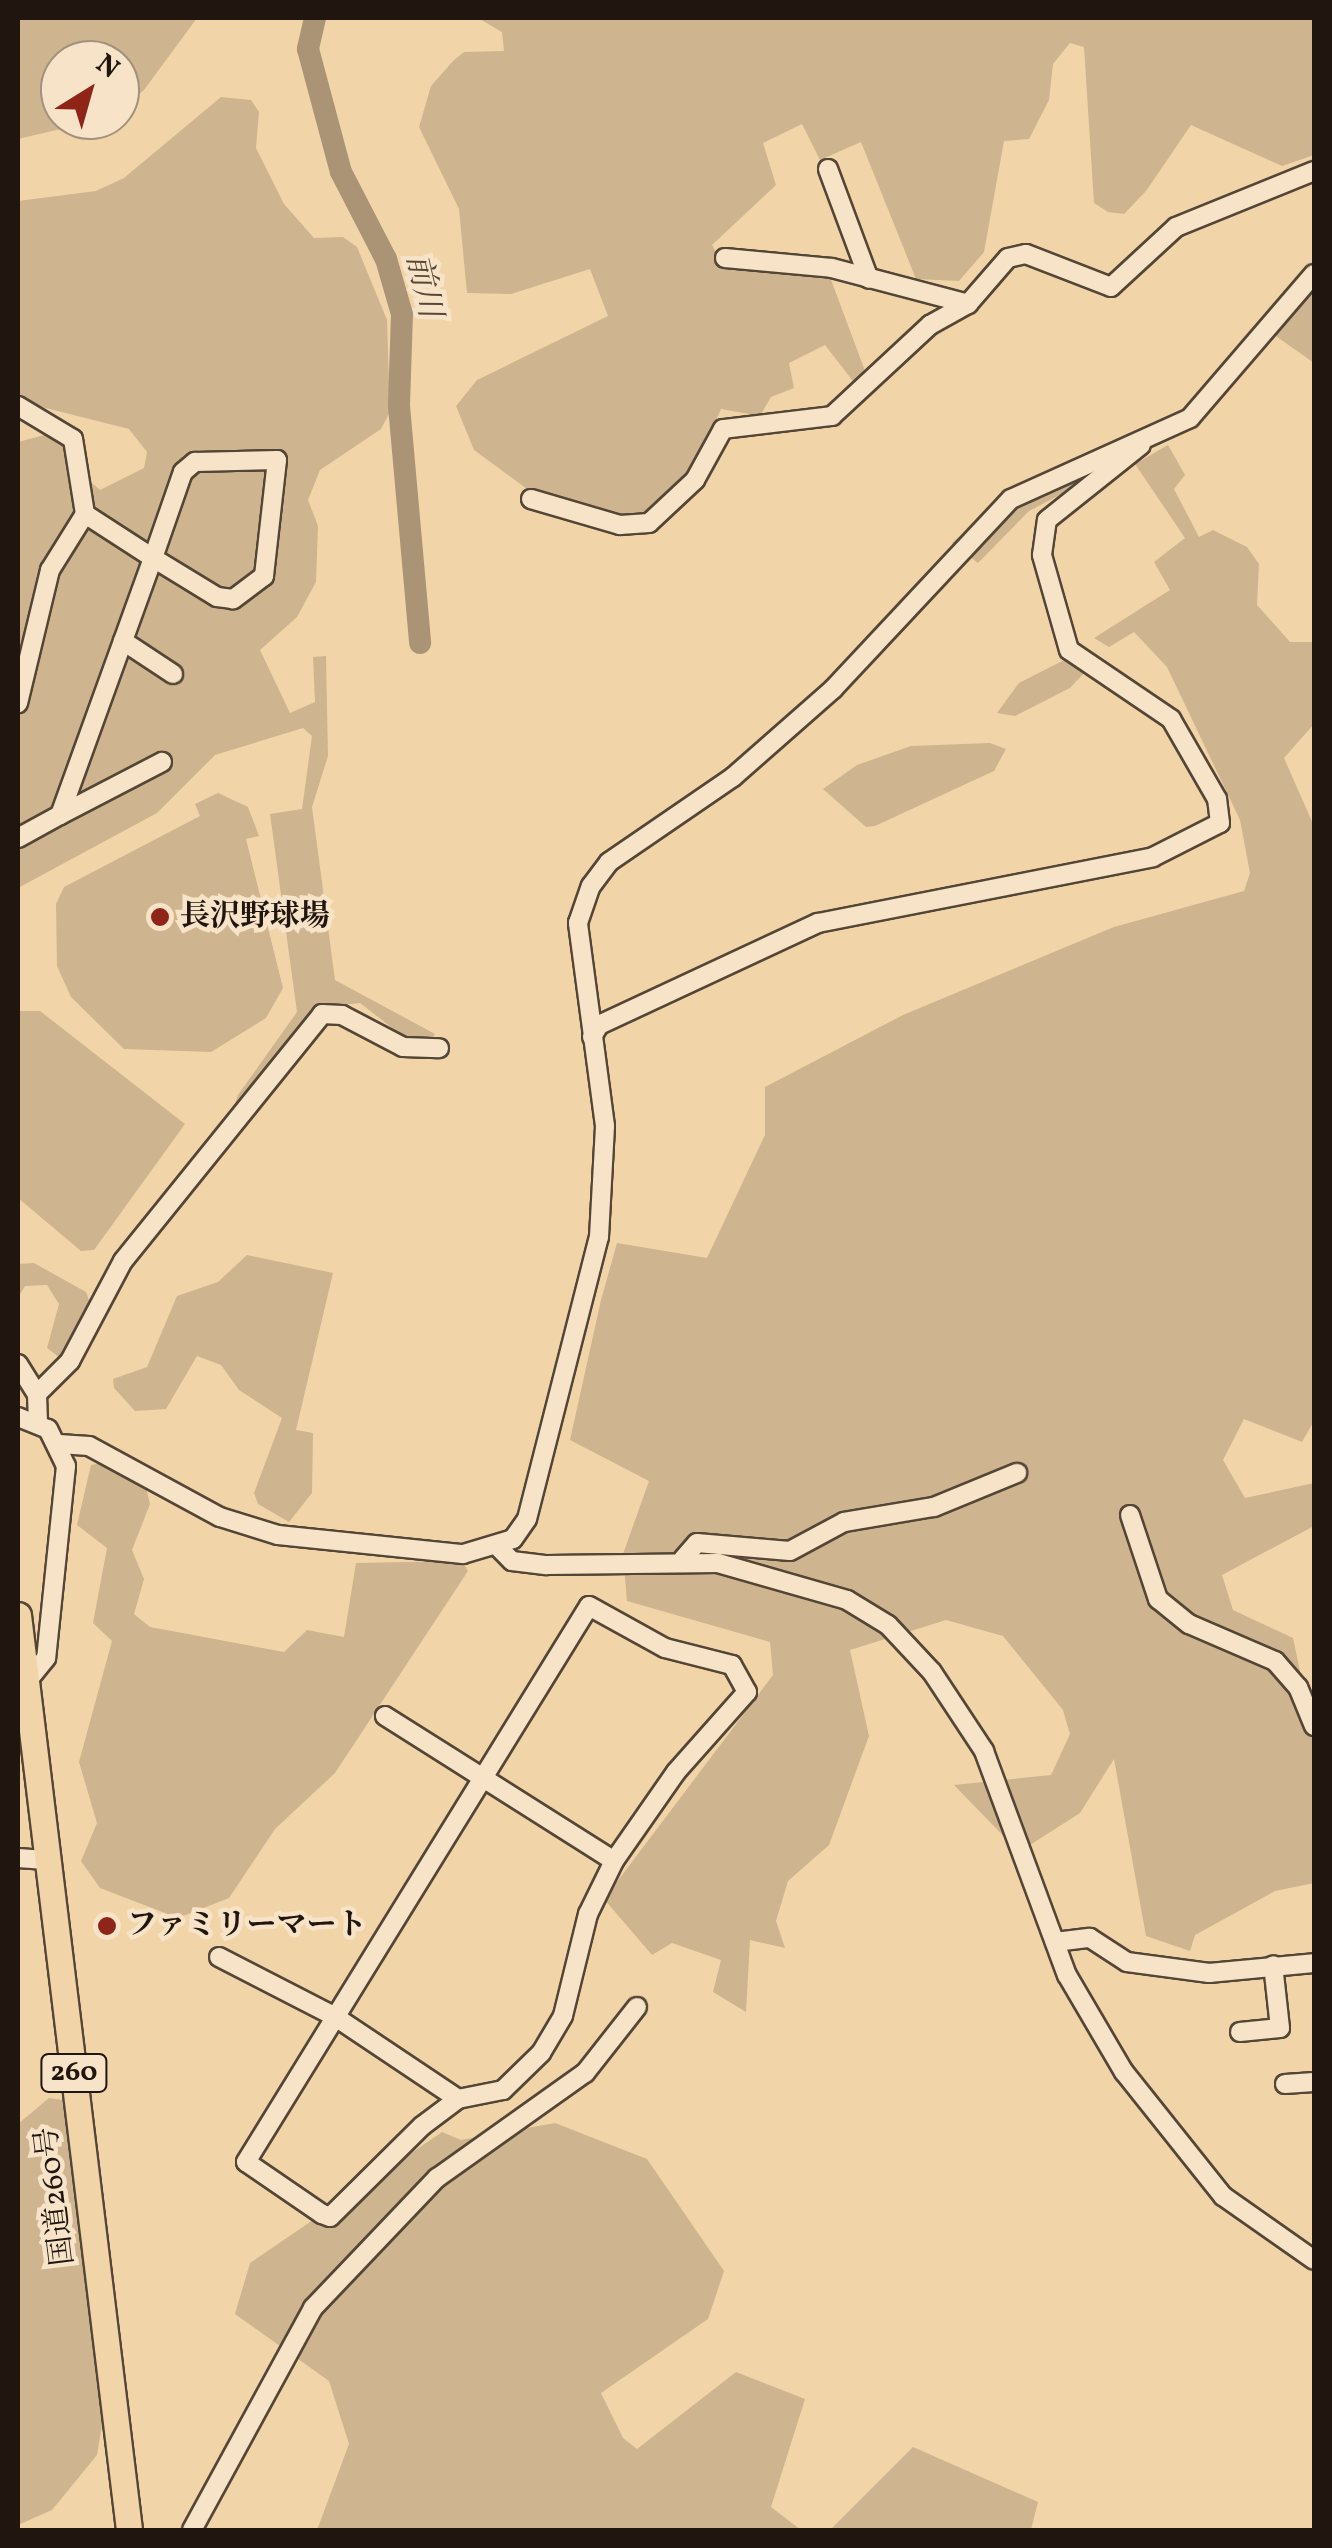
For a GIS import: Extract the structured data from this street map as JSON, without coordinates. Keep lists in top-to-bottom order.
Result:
{
  "streets": {
    "highway": ["260", "国道260号"]
  },
  "water": ["前川"],
  "places": ["長沢野球場", "ファミリーマート"],
  "north": "top right"
}
